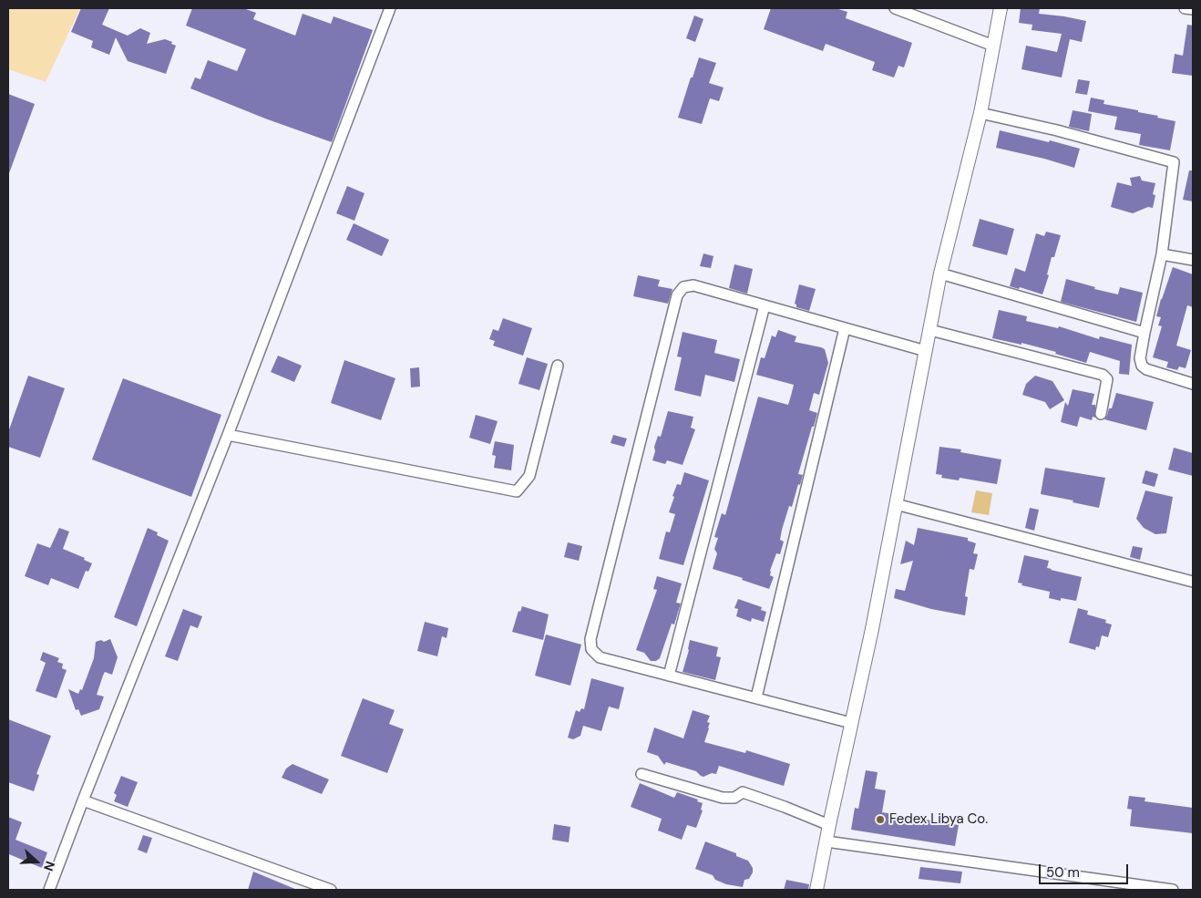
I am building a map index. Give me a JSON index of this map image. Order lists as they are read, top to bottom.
{
  "places": ["Fedex Libya Co."],
  "scale_bar": "50 m",
  "north": "right"
}
